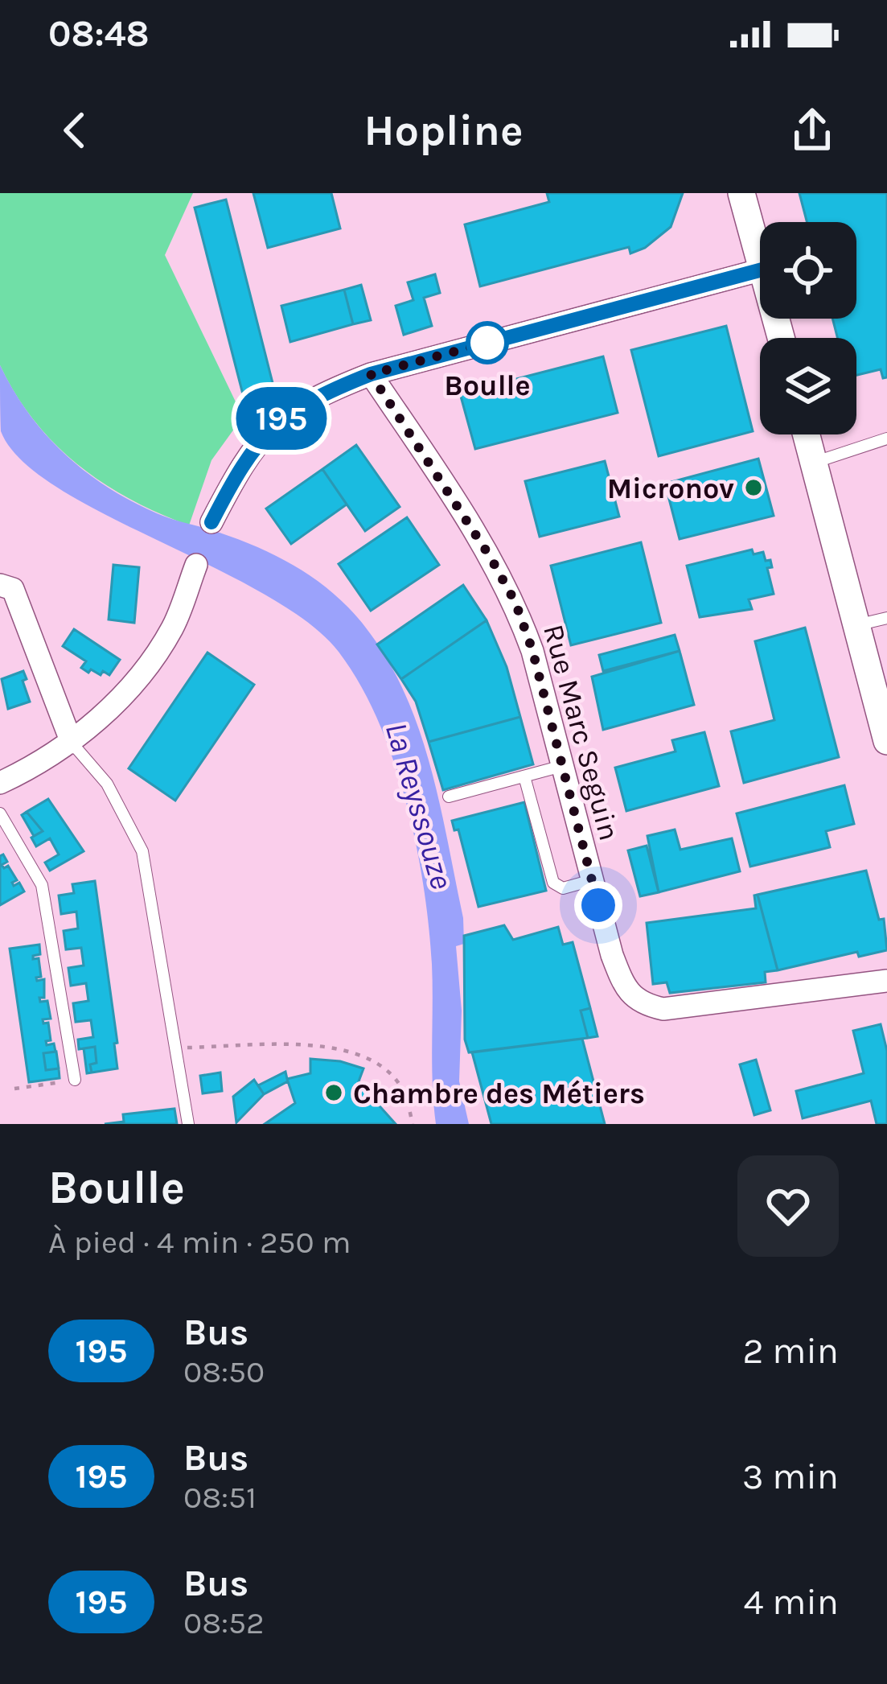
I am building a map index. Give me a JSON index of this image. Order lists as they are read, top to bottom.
{
  "streets": {
    "street": ["Rue Marc Seguin"]
  },
  "water": ["La Reyssouze"],
  "places": ["Boulle", "Micronov", "Chambre des Métiers"],
  "lines": ["bus line 195"],
  "page": {
    "status": "08:48",
    "header": "Hopline",
    "on_map": "195",
    "heading": ["Boulle", "À pied · 4 min · 250 m"],
    "list": [
      {
        "mark": "195",
        "name": "Bus",
        "note": "08:50",
        "value": "2 min"
      },
      {
        "mark": "195",
        "name": "Bus",
        "note": "08:51",
        "value": "3 min"
      },
      {
        "mark": "195",
        "name": "Bus",
        "note": "08:52",
        "value": "4 min"
      }
    ]
  }
}
